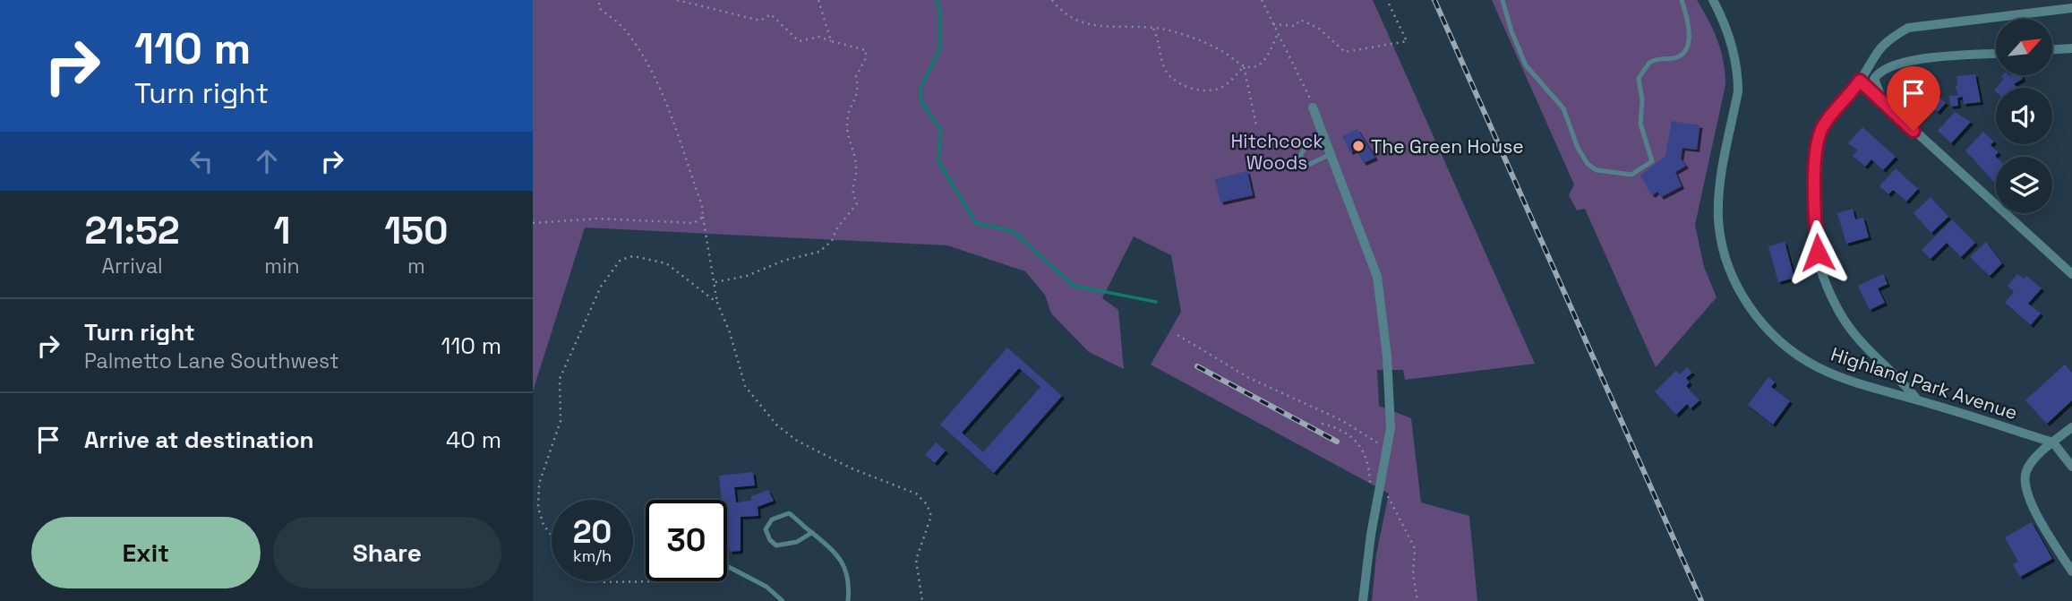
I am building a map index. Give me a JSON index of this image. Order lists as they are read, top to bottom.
{
  "streets": {
    "street": ["Highland Park Avenue"]
  },
  "parks": ["Hitchcock Woods"],
  "places": ["The Green House"],
  "north": "top right",
  "page": {
    "turn": ["110 m", "Turn right"],
    "eta": [
      "21:52",
      "Arrival",
      "1",
      "min",
      "150",
      "m"
    ],
    "list": [
      {
        "name": "Turn right",
        "note": "Palmetto Lane Southwest",
        "value": "110 m"
      },
      {
        "name": "Arrive at destination",
        "value": "40 m"
      }
    ],
    "speed": "20 km/h",
    "limit": "30",
    "buttons": ["Exit", "Share"]
  }
}
